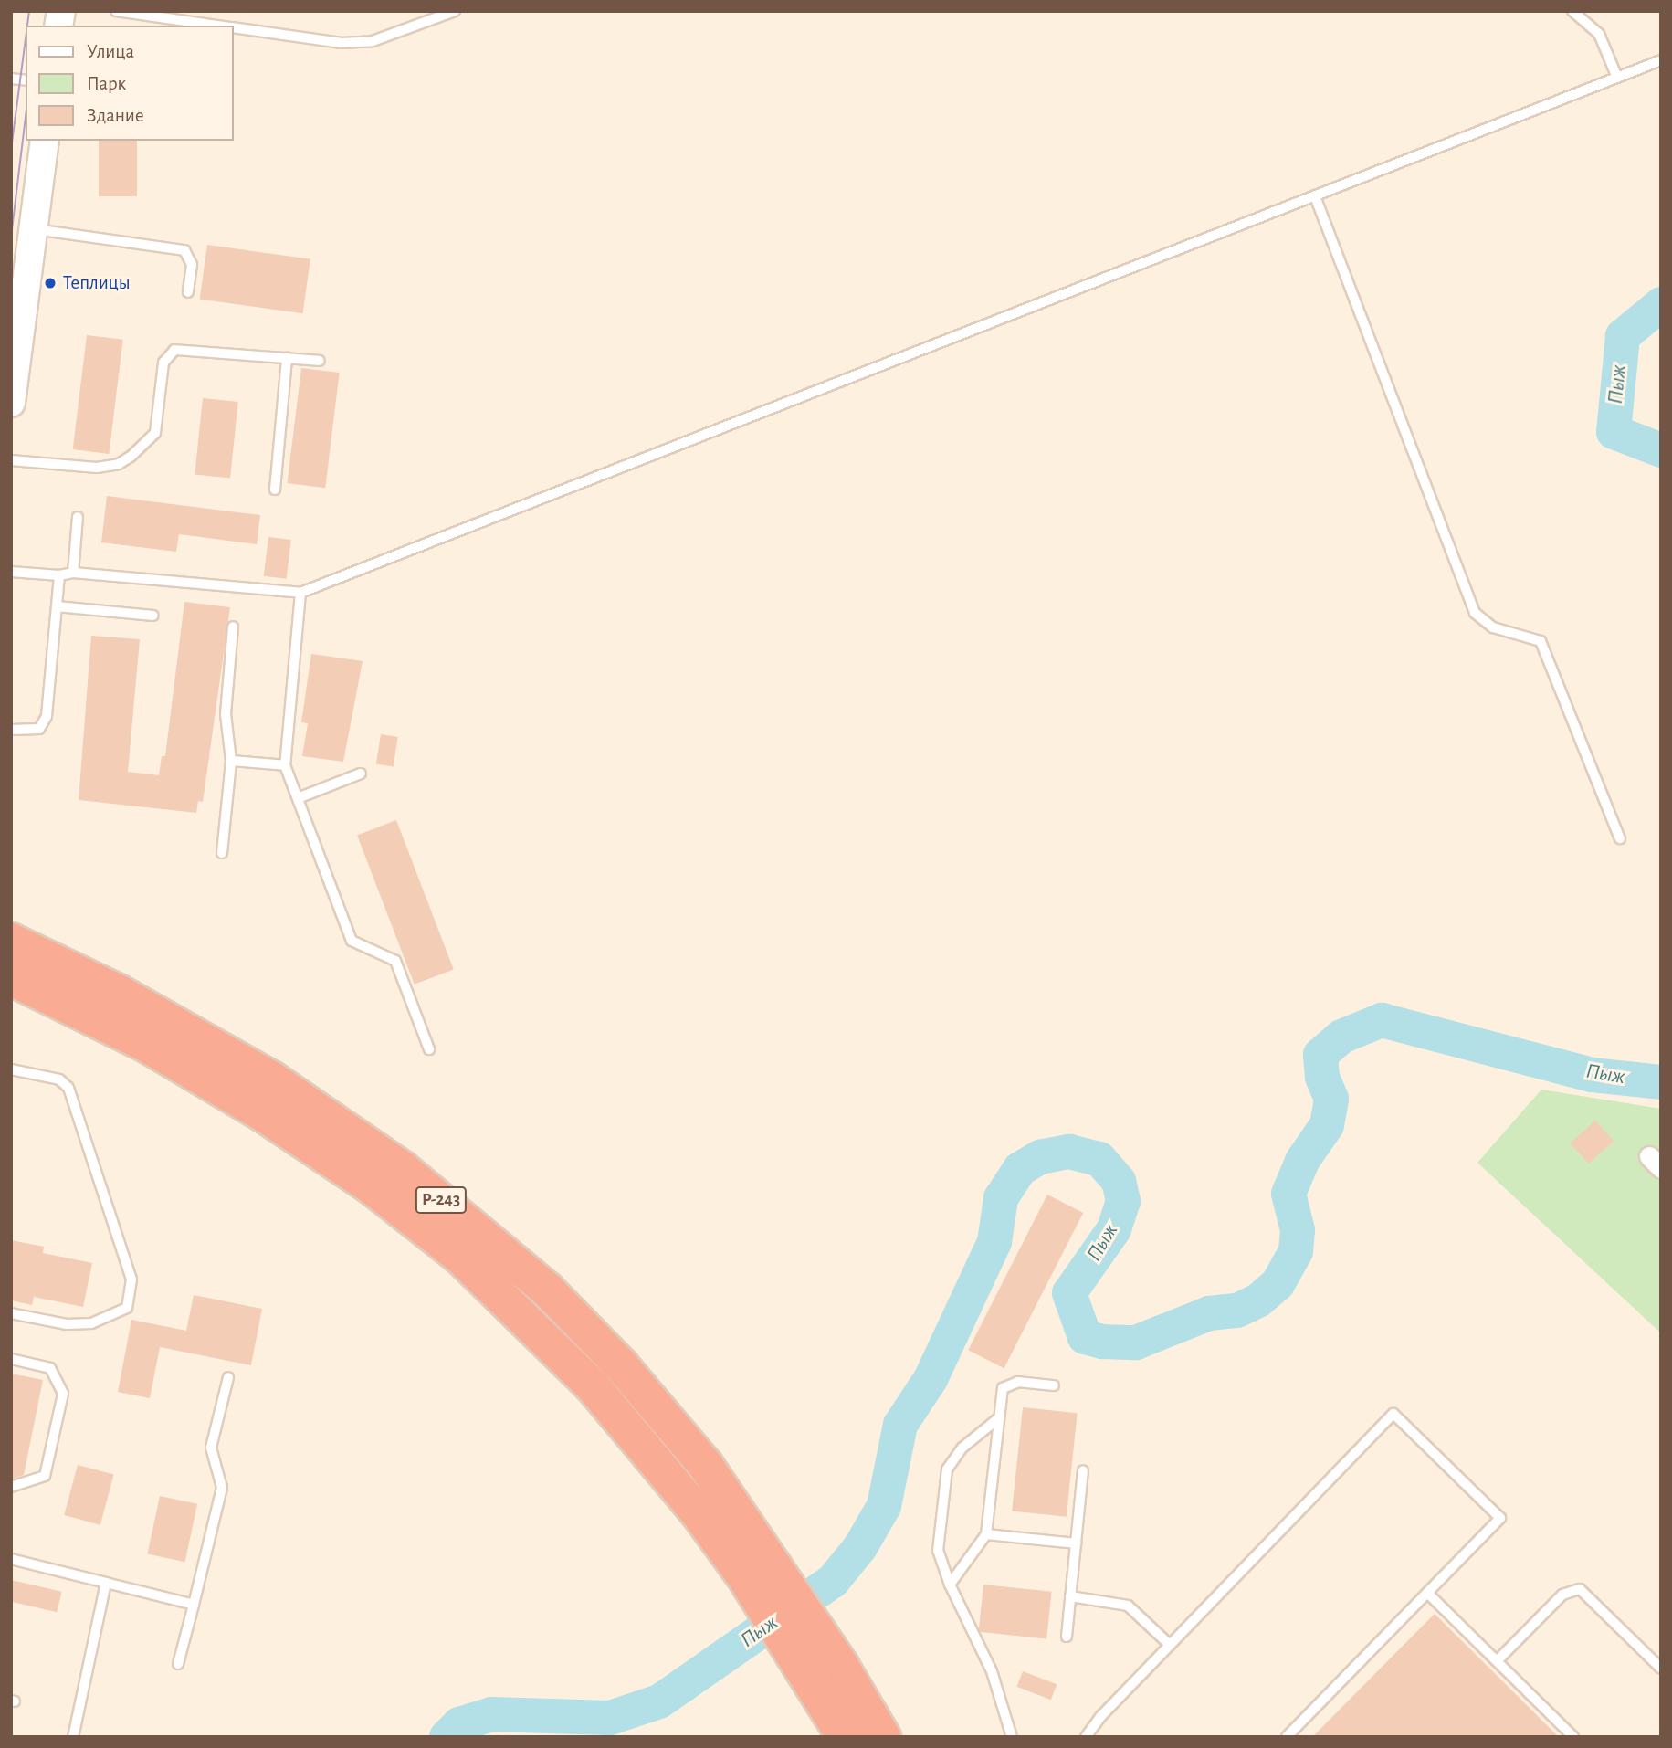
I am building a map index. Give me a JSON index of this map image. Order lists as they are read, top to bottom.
{
  "streets": {
    "highway": ["Р-243"]
  },
  "water": ["Пыж"],
  "places": ["Теплицы"],
  "legend": ["Улица", "Парк", "Здание"]
}
